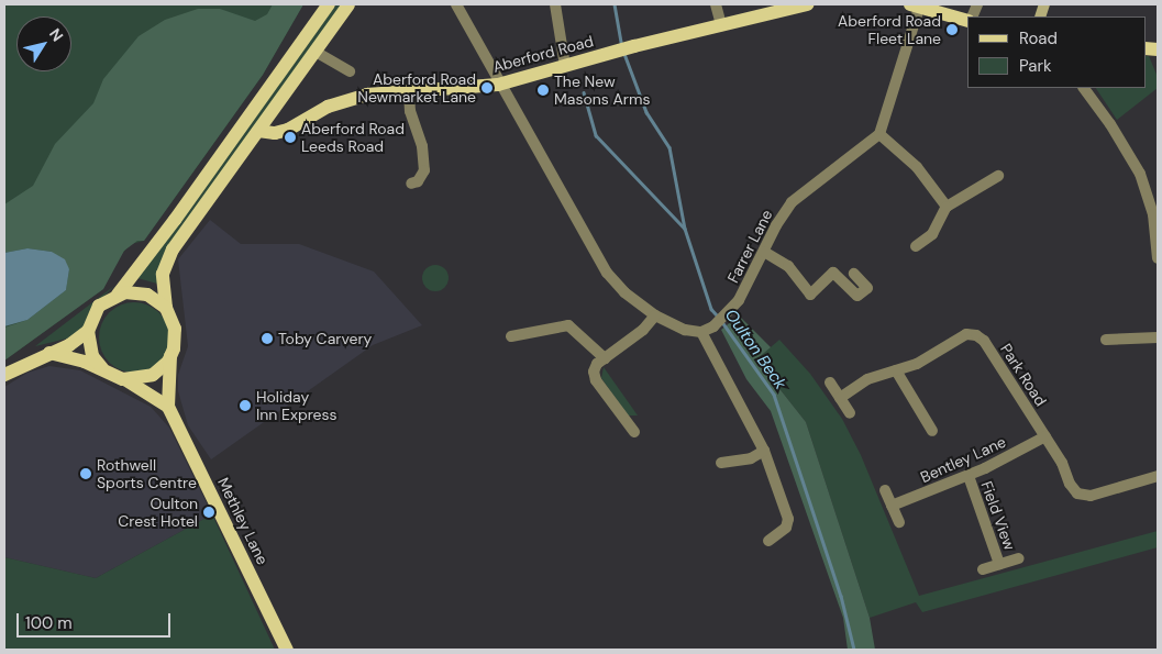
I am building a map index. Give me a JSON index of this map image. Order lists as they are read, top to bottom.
{
  "streets": {
    "main road": ["Aberford Road", "Methley Lane"],
    "street": [
      "Farrer Lane",
      "Park Road",
      "Bentley Lane",
      "Field View"
    ]
  },
  "crossings": [
    ["Park Road", "Bentley Lane"],
    ["Bentley Lane", "Field View"]
  ],
  "water": ["Oulton Beck"],
  "places": [
    "Aberford Road Fleet Lane",
    "Aberford Road Newmarket Lane",
    "The New Masons Arms",
    "Aberford Road Leeds Road",
    "Toby Carvery",
    "Holiday Inn Express",
    "Rothwell Sports Centre",
    "Oulton Crest Hotel"
  ],
  "legend": ["Road", "Park"],
  "scale_bar": "100 m",
  "north": "top right"
}
